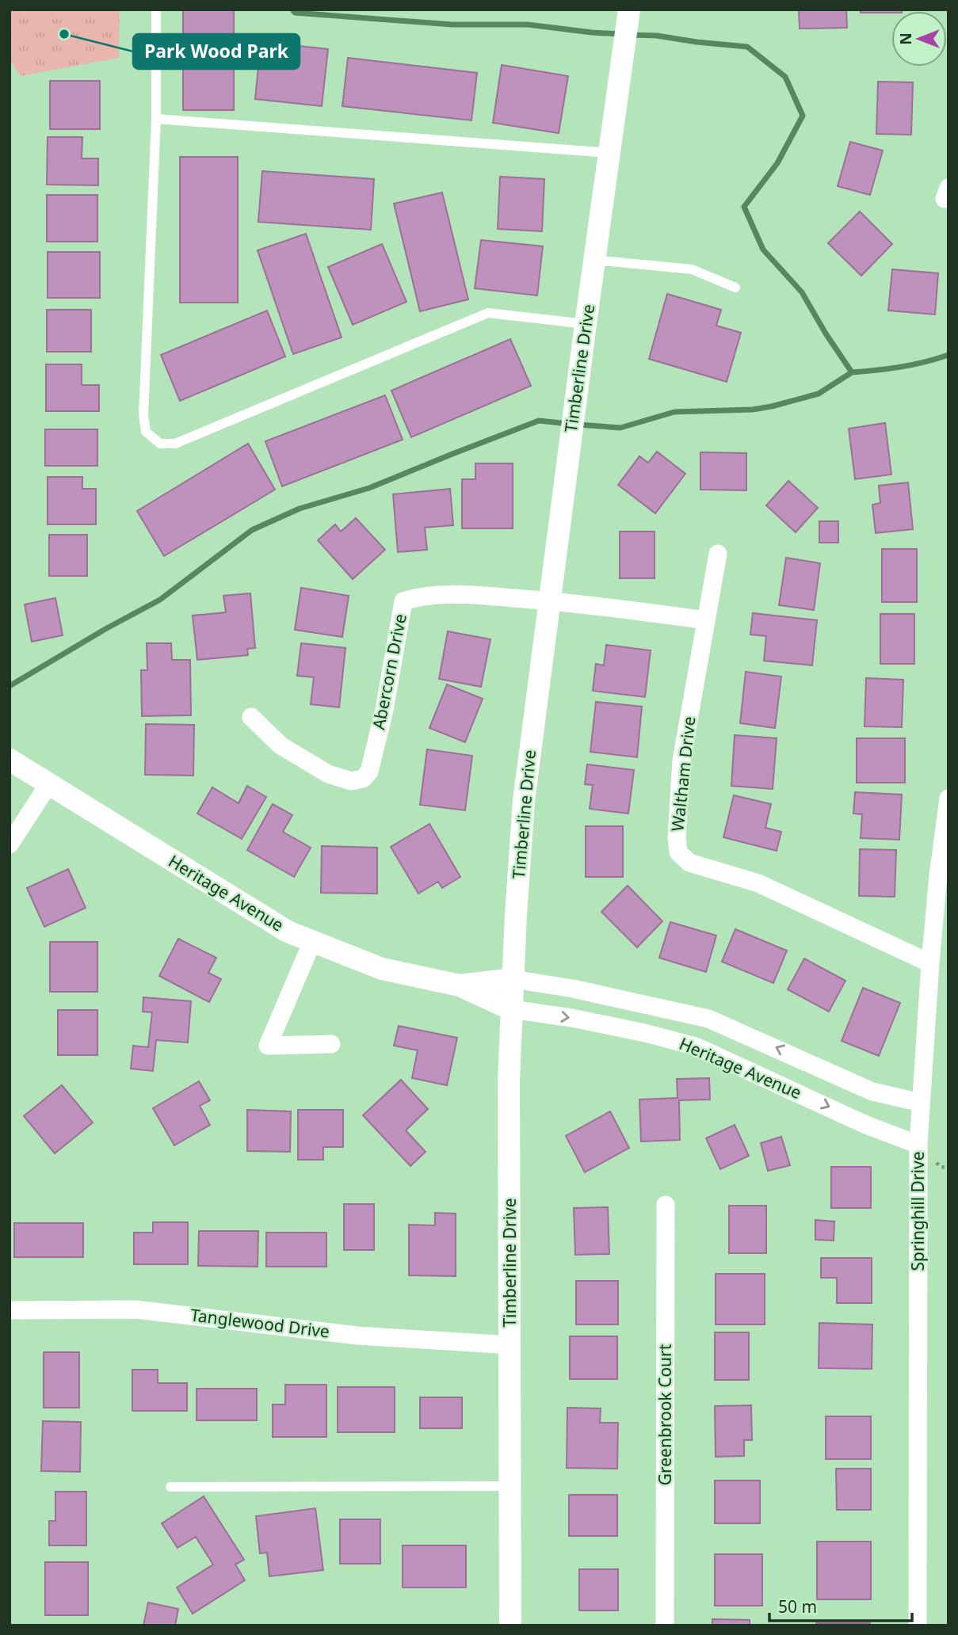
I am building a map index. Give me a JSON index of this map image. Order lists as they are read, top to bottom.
{
  "streets": {
    "street": [
      "Timberline Drive",
      "Abercorn Drive",
      "Waltham Drive",
      "Heritage Avenue",
      "Springhill Drive",
      "Tanglewood Drive",
      "Greenbrook Court"
    ]
  },
  "crossings": [
    ["Timberline Drive", "Abercorn Drive"],
    ["Timberline Drive", "Heritage Avenue"],
    ["Timberline Drive", "Tanglewood Drive"],
    ["Abercorn Drive", "Waltham Drive"],
    ["Waltham Drive", "Springhill Drive"],
    ["Heritage Avenue", "Springhill Drive"]
  ],
  "places": ["Park Wood Park"],
  "scale_bar": "50 m",
  "north": "left"
}
